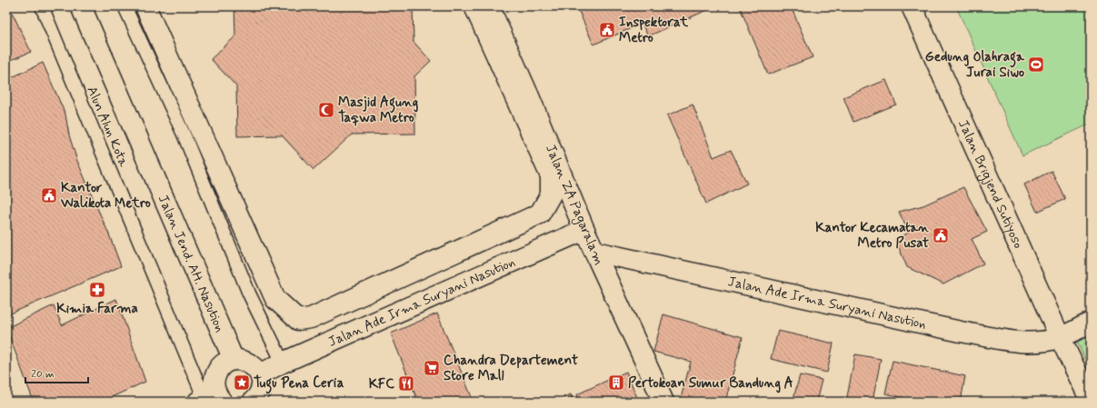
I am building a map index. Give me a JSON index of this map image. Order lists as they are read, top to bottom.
{
  "streets": {
    "main road": [
      "Jalan Brigjend Sutiyoso",
      "Jalan ZA Pagaralam",
      "Jalan Jend. AH. Nasution",
      "Jalan Ade Irma Suryani Nasution"
    ],
    "lane": ["Alun Alun Kota"]
  },
  "crossings": [
    ["Jalan Brigjend Sutiyoso", "Jalan Ade Irma Suryani Nasution"],
    ["Jalan ZA Pagaralam", "Jalan Ade Irma Suryani Nasution"]
  ],
  "places": {
    "public building": ["Inspektorat Metro", "Kantor Walikota Metro", "Kantor Kecamatan Metro Pusat"],
    "sports": ["Gedung Olahraga Jurai Siwo"],
    "mosque": ["Masjid Agung Taqwa Metro"],
    "pharmacy": ["Kimia Farma"],
    "supermarket": ["Chandra Departement Store Mall"],
    "place": ["Tugu Pena Ceria"],
    "building": ["Pertokoan Sumur Bandung A"],
    "restaurant": ["KFC"]
  },
  "scale_bar": "20 m"
}
